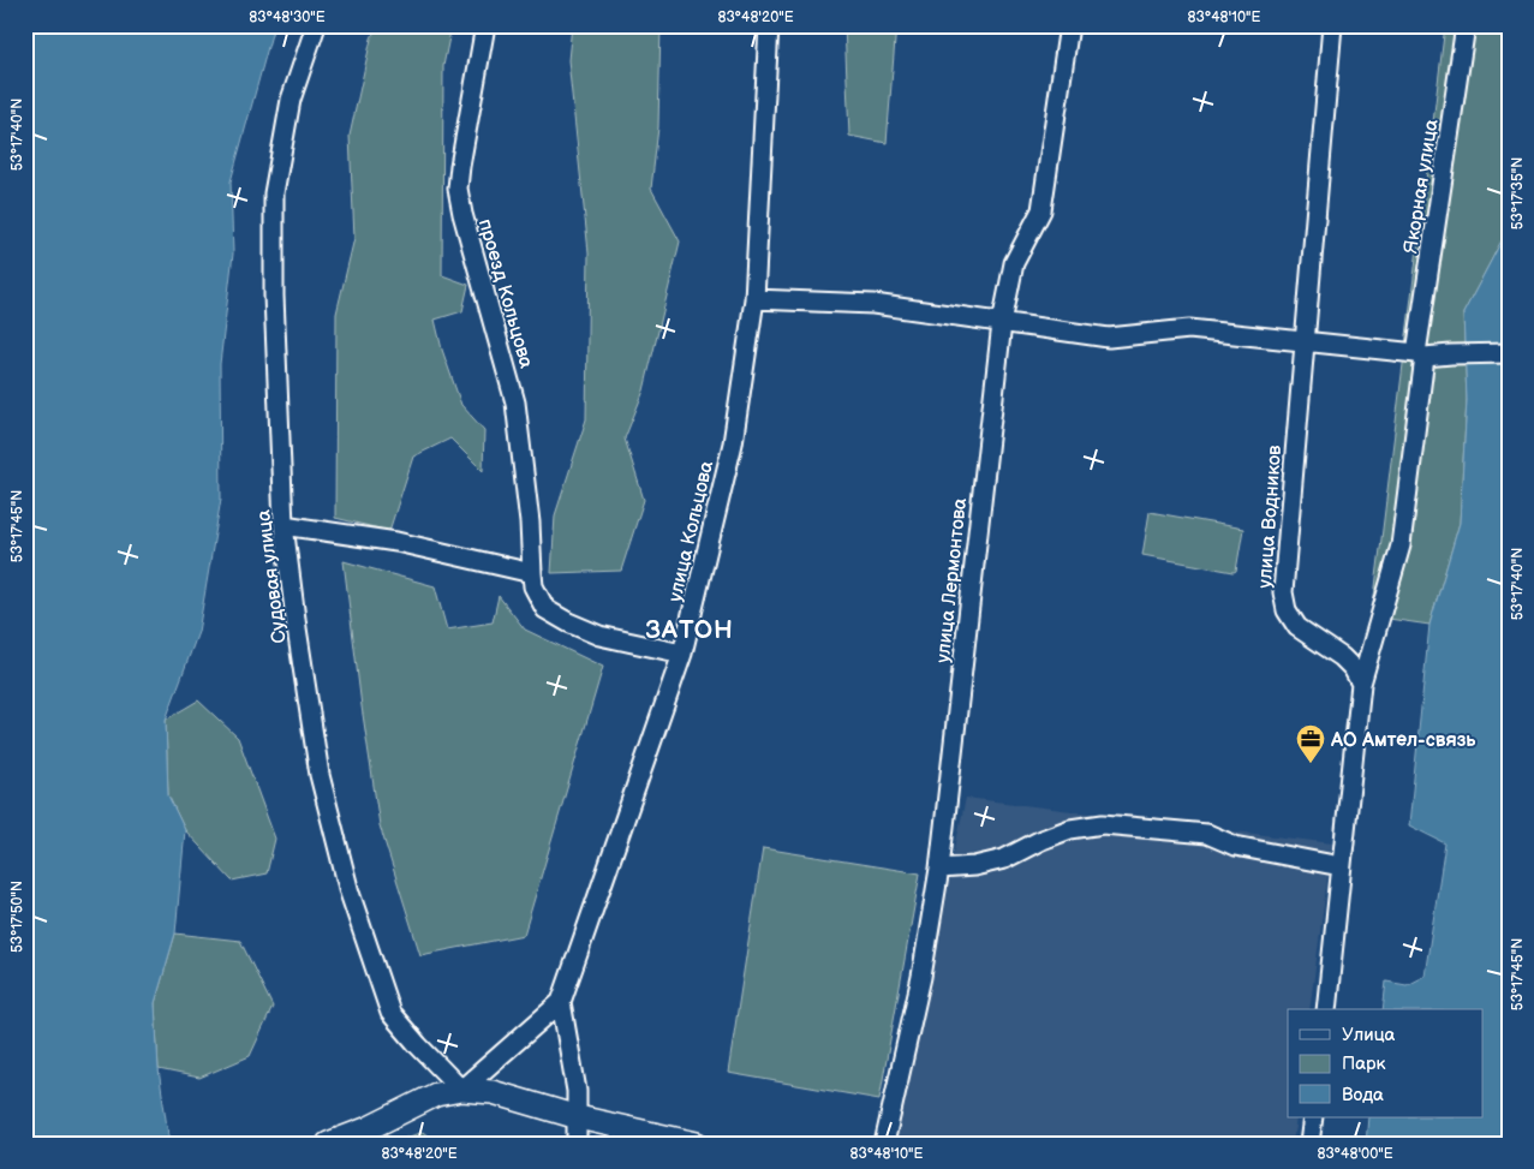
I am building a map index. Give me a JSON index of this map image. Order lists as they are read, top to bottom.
{
  "streets": {
    "street": [
      "Якорная улица",
      "проезд Кольцова",
      "улица Водников",
      "улица Кольцова",
      "Судовая улица",
      "улица Лермонтова"
    ]
  },
  "crossings": [
    ["Якорная улица", "улица Водников"],
    ["проезд Кольцова", "улица Кольцова"],
    ["улица Кольцова", "Судовая улица"]
  ],
  "districts": ["ЗАТОН"],
  "places": {
    "office": ["АО Амтел-связь"]
  },
  "legend": ["Улица", "Парк", "Вода"],
  "coordinates": [
    "83°48'30\"E",
    "83°48'20\"E",
    "83°48'10\"E",
    "53°17'40\"N",
    "53°17'35\"N",
    "53°17'45\"N",
    "53°17'50\"N",
    "83°48'00\"E"
  ]
}
